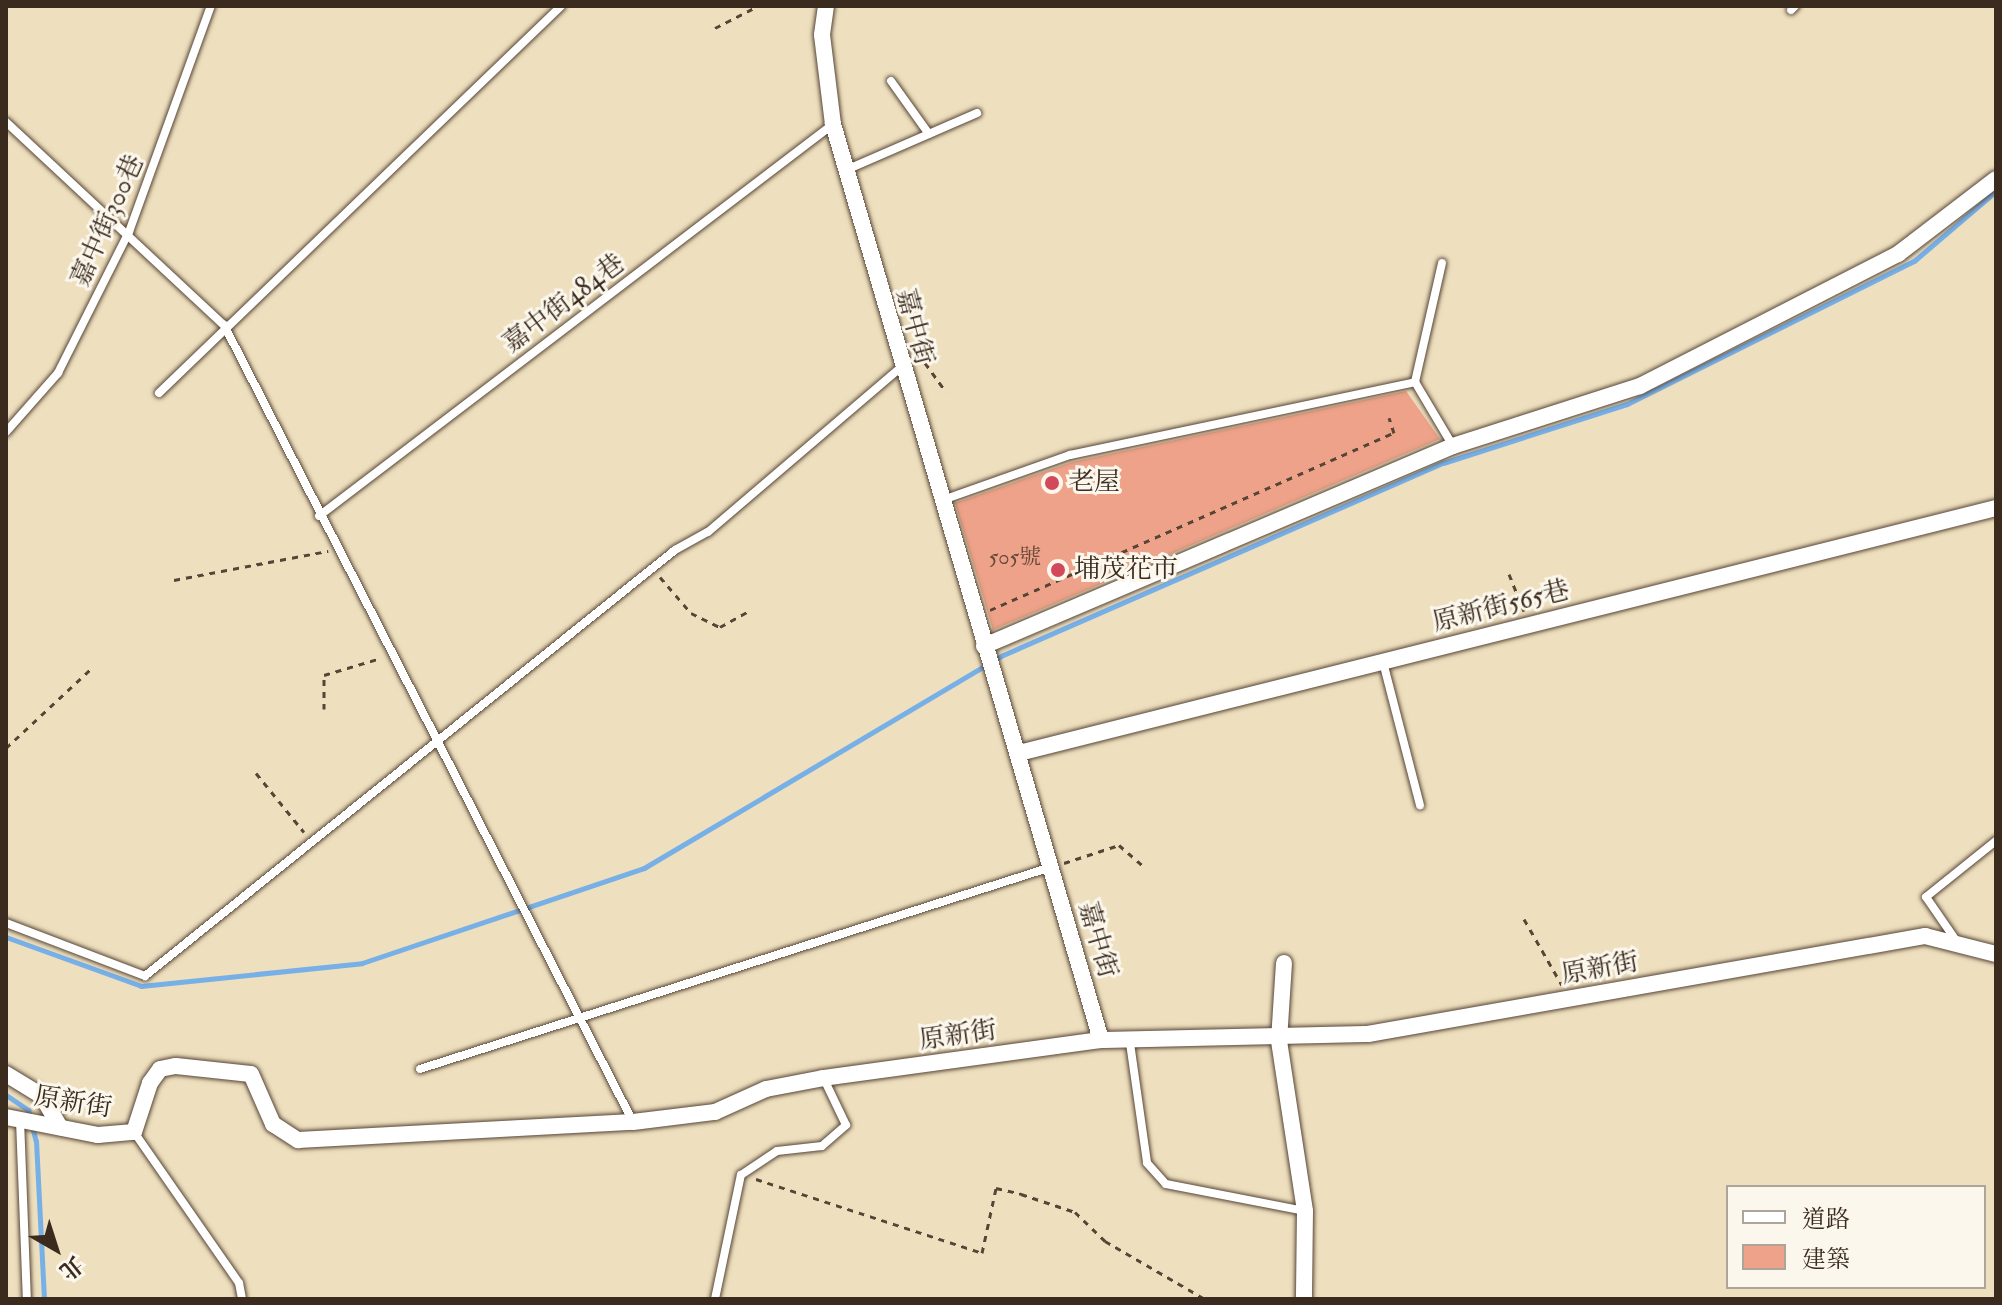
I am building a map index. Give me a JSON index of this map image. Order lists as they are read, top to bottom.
{
  "streets": {
    "street": ["嘉中街", "原新街565巷", "原新街"],
    "lane": ["嘉中街300巷", "嘉中街484巷"]
  },
  "crossings": [
    ["嘉中街484巷", "嘉中街"],
    ["嘉中街", "原新街565巷"],
    ["嘉中街", "原新街"]
  ],
  "places": ["老屋", "埔茂花市"],
  "house_numbers": ["505號"],
  "legend": ["道路", "建築"],
  "north": "bottom right"
}
